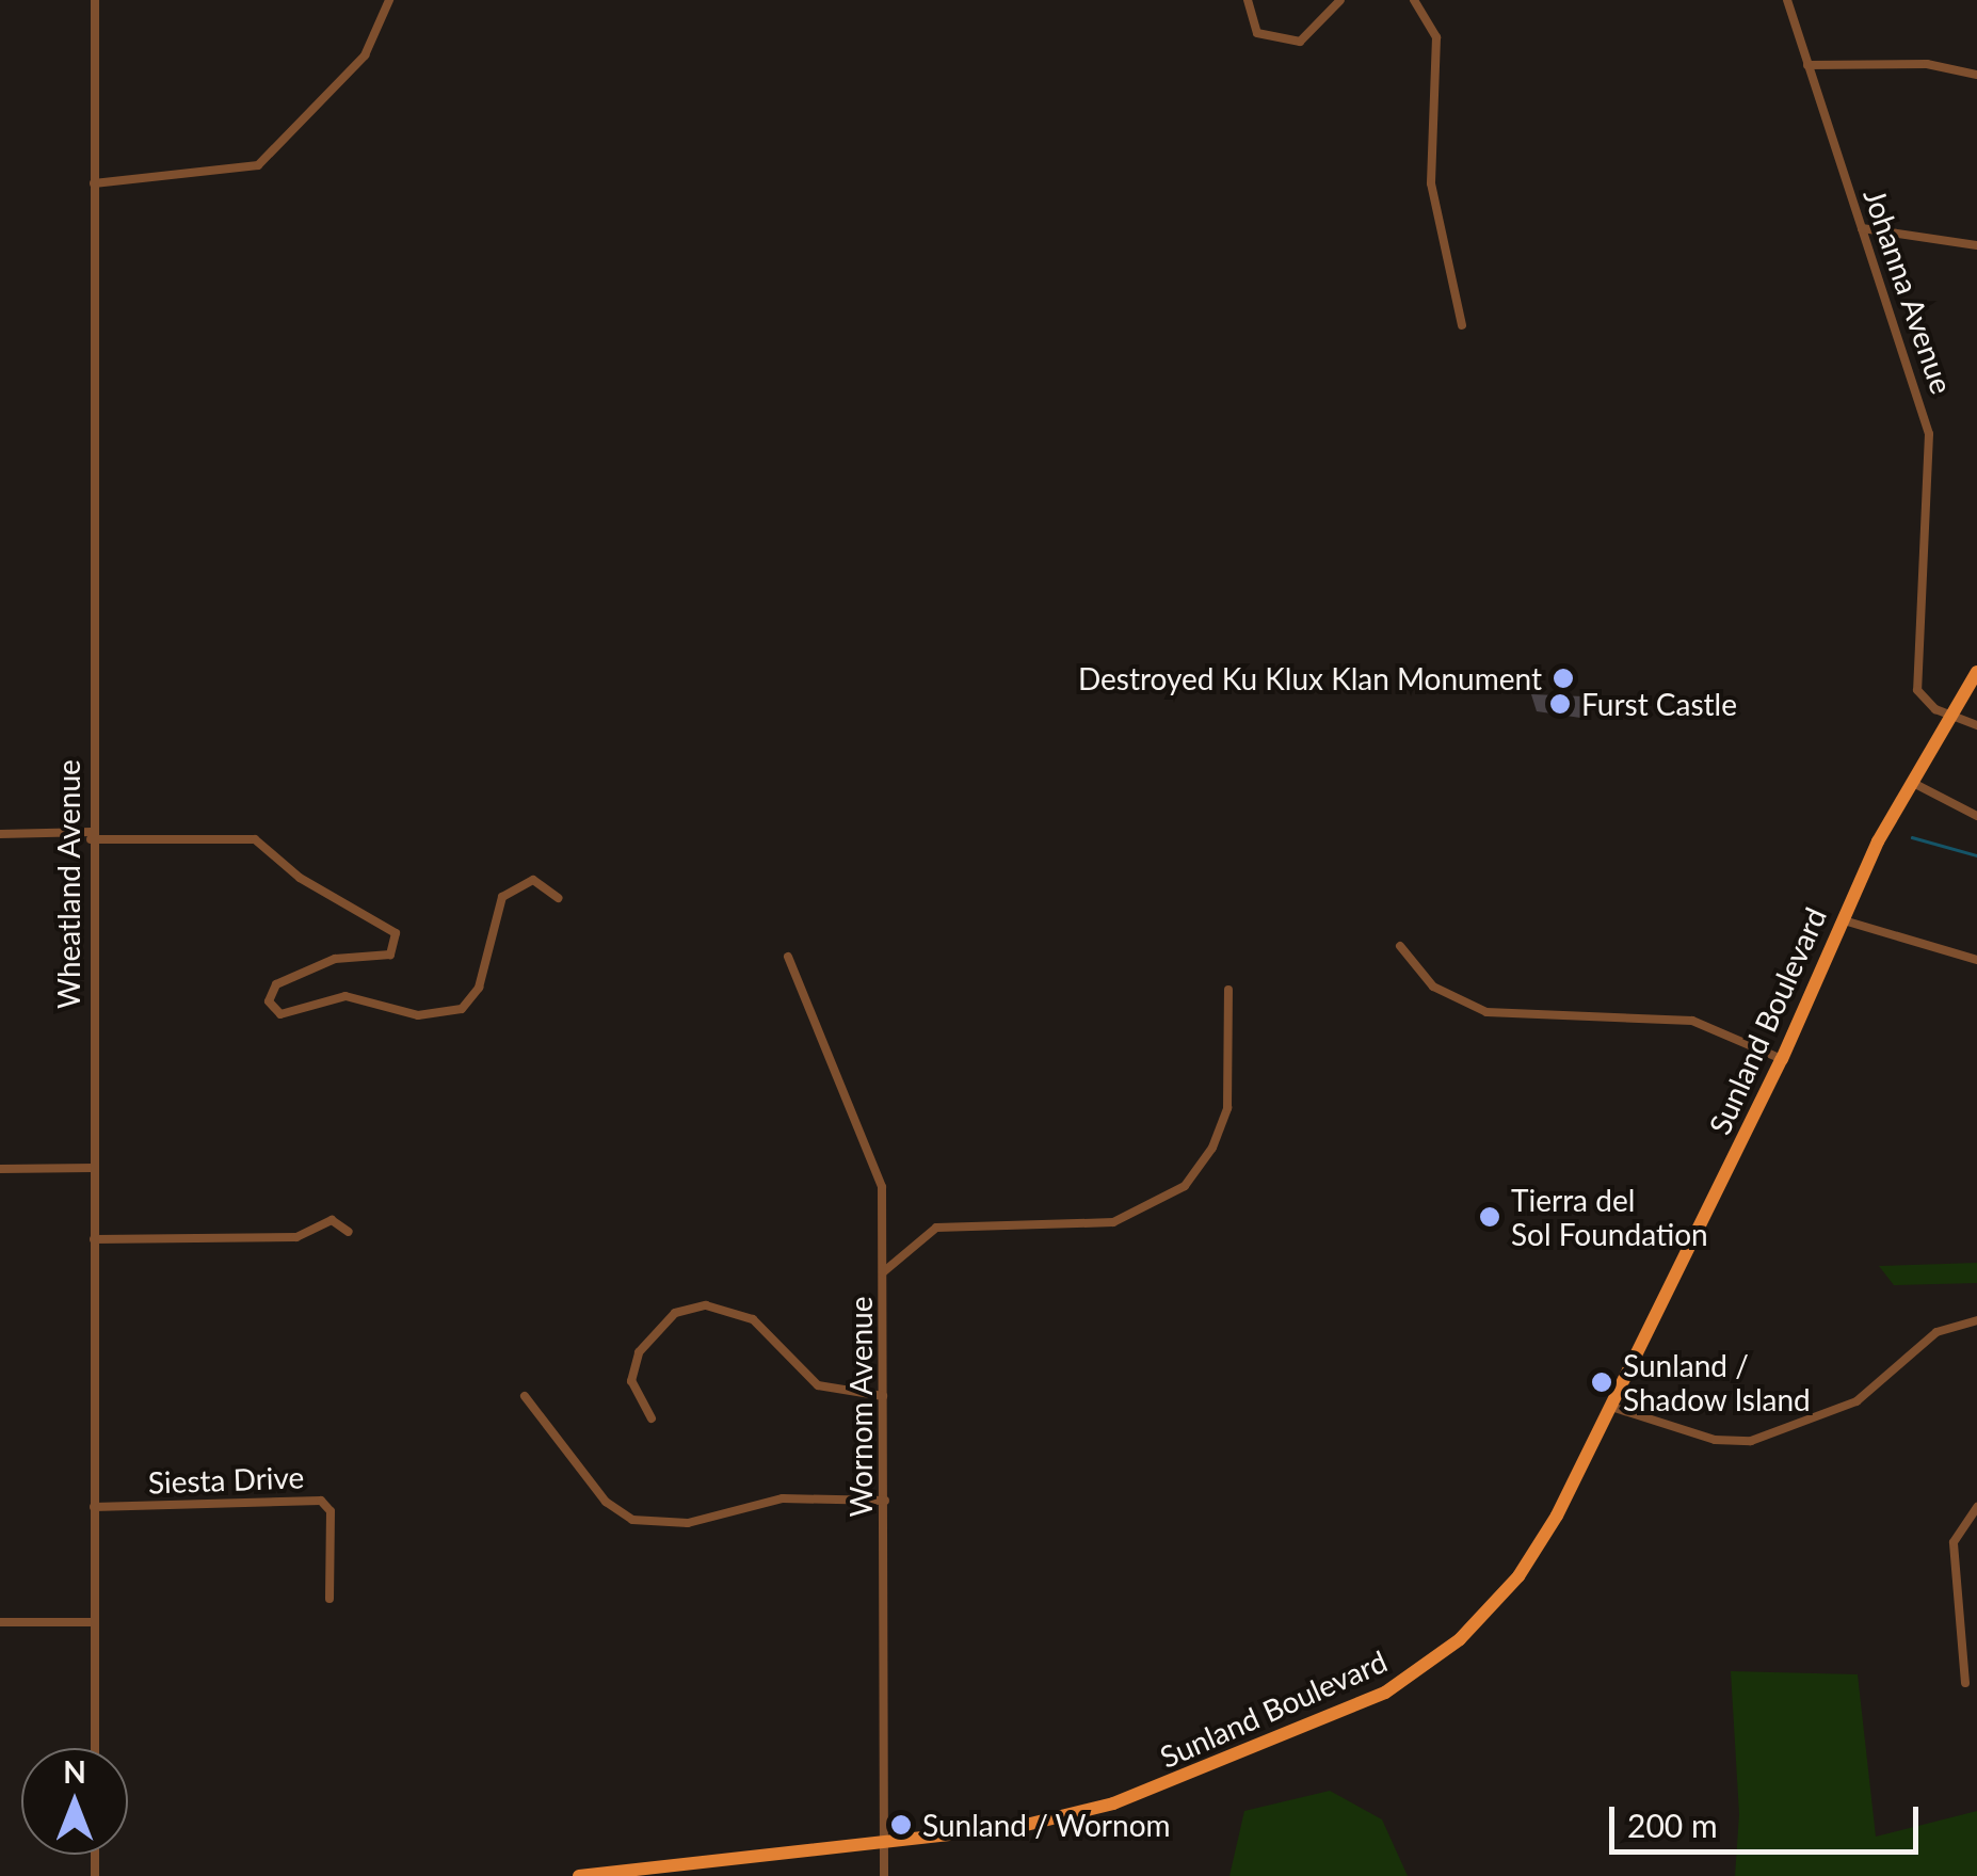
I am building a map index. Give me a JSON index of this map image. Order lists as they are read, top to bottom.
{
  "streets": {
    "main road": ["Sunland Boulevard"],
    "street": [
      "Johanna Avenue",
      "Wheatland Avenue",
      "Wornom Avenue",
      "Siesta Drive"
    ]
  },
  "crossings": [
    ["Johanna Avenue", "Sunland Boulevard"],
    ["Wheatland Avenue", "Siesta Drive"],
    ["Sunland Boulevard", "Wornom Avenue"]
  ],
  "places": [
    "Destroyed Ku Klux Klan Monument",
    "Furst Castle",
    "Tierra del Sol Foundation",
    "Sunland / Shadow Island",
    "Sunland / Wornom"
  ],
  "scale_bar": "200 m",
  "north": "top"
}
